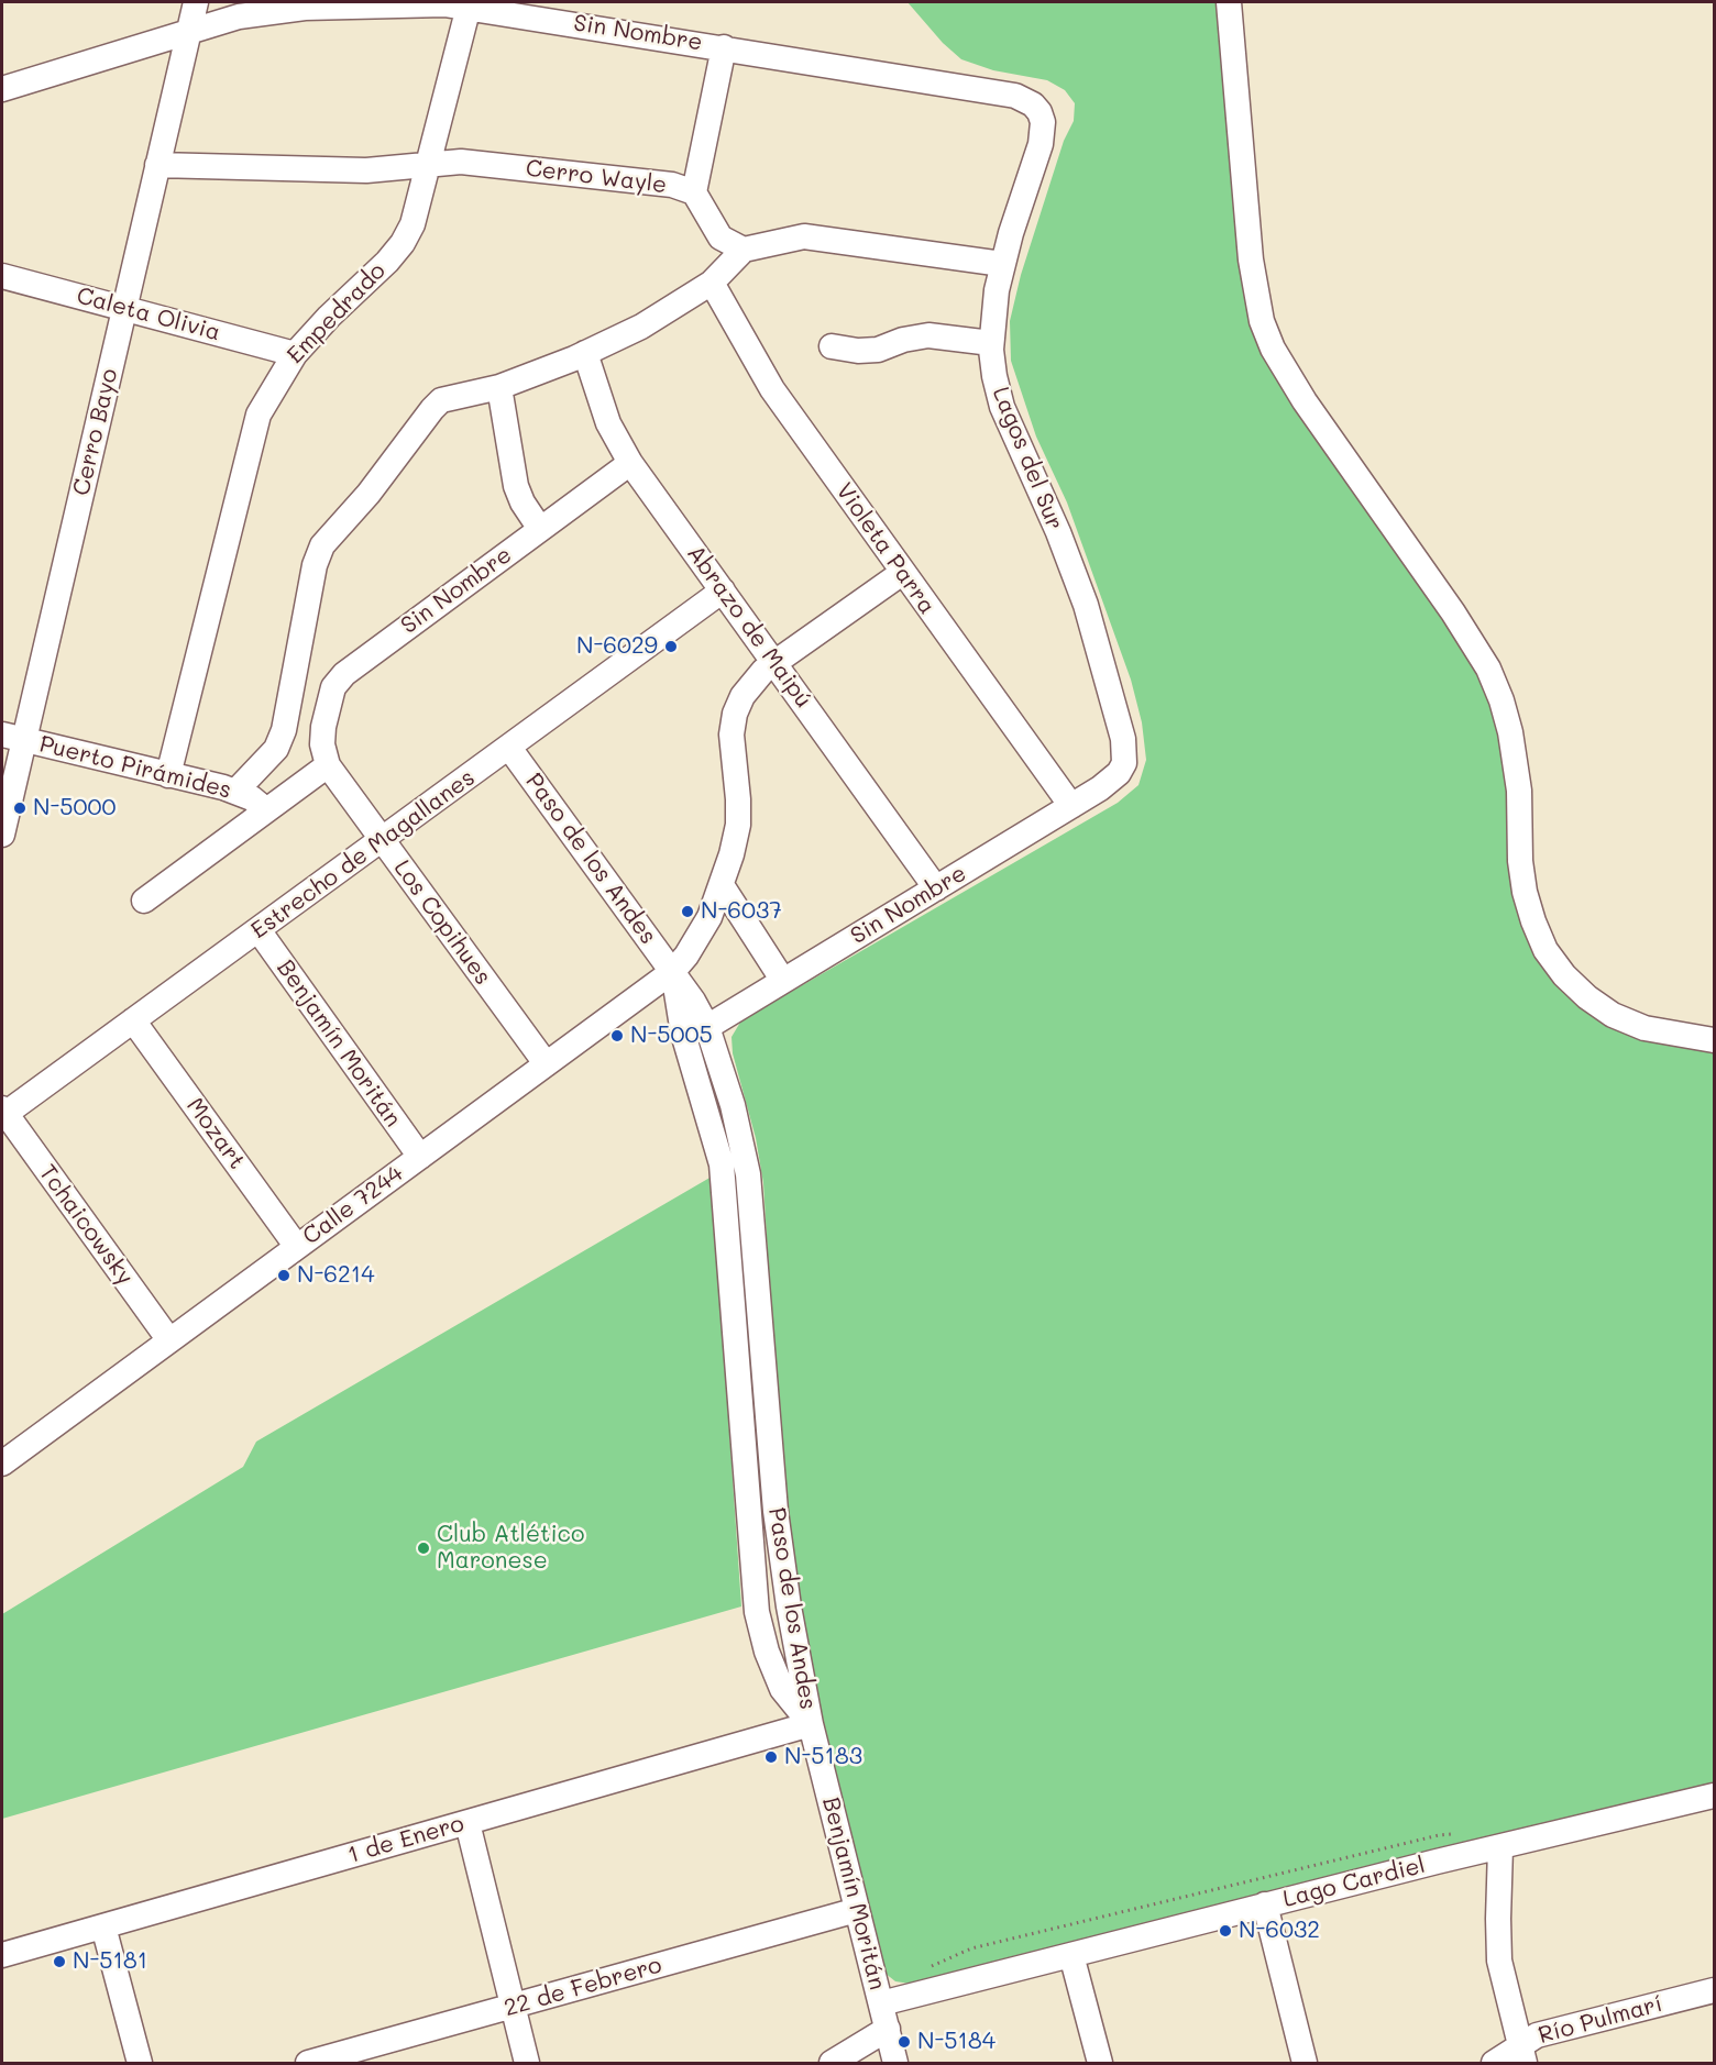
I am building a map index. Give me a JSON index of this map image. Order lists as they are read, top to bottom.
{
  "streets": {
    "street": [
      "Sin Nombre",
      "Cerro Wayle",
      "Empedrado",
      "Caleta Olivia",
      "Cerro Bayo",
      "Lagos del Sur",
      "Violeta Parra",
      "Abrazo de Maipú",
      "Puerto Pirámides",
      "Estrecho de Magallanes",
      "Paso de los Andes",
      "Los Copihues",
      "Benjamín Moritán",
      "Mozart",
      "Calle 7244",
      "Tchaicowsky",
      "1 de Enero",
      "Lago Cardiel",
      "22 de Febrero",
      "Río Pulmarí"
    ]
  },
  "crossings": [
    ["Sin Nombre", "Empedrado"],
    ["Sin Nombre", "Cerro Bayo"],
    ["Sin Nombre", "Lagos del Sur"],
    ["Sin Nombre", "Violeta Parra"],
    ["Sin Nombre", "Abrazo de Maipú"],
    ["Sin Nombre", "Paso de los Andes"],
    ["Sin Nombre", "Los Copihues"],
    ["Cerro Wayle", "Empedrado"],
    ["Cerro Wayle", "Cerro Bayo"],
    ["Empedrado", "Caleta Olivia"],
    ["Empedrado", "Puerto Pirámides"],
    ["Caleta Olivia", "Cerro Bayo"],
    ["Cerro Bayo", "Puerto Pirámides"],
    ["Abrazo de Maipú", "Estrecho de Magallanes"],
    ["Estrecho de Magallanes", "Paso de los Andes"],
    ["Estrecho de Magallanes", "Los Copihues"],
    ["Estrecho de Magallanes", "Benjamín Moritán"],
    ["Estrecho de Magallanes", "Mozart"],
    ["Estrecho de Magallanes", "Tchaicowsky"],
    ["Paso de los Andes", "Benjamín Moritán"],
    ["Paso de los Andes", "Calle 7244"],
    ["Paso de los Andes", "1 de Enero"],
    ["Los Copihues", "Calle 7244"],
    ["Benjamín Moritán", "Calle 7244"],
    ["Benjamín Moritán", "1 de Enero"],
    ["Benjamín Moritán", "Lago Cardiel"],
    ["Benjamín Moritán", "22 de Febrero"],
    ["Mozart", "Calle 7244"],
    ["Calle 7244", "Tchaicowsky"]
  ],
  "places": [
    "N-6029",
    "N-5000",
    "N-6037",
    "N-5005",
    "N-6214",
    "Club Atlético Maronese",
    "N-5183",
    "N-6032",
    "N-5181",
    "N-5184"
  ]
}
